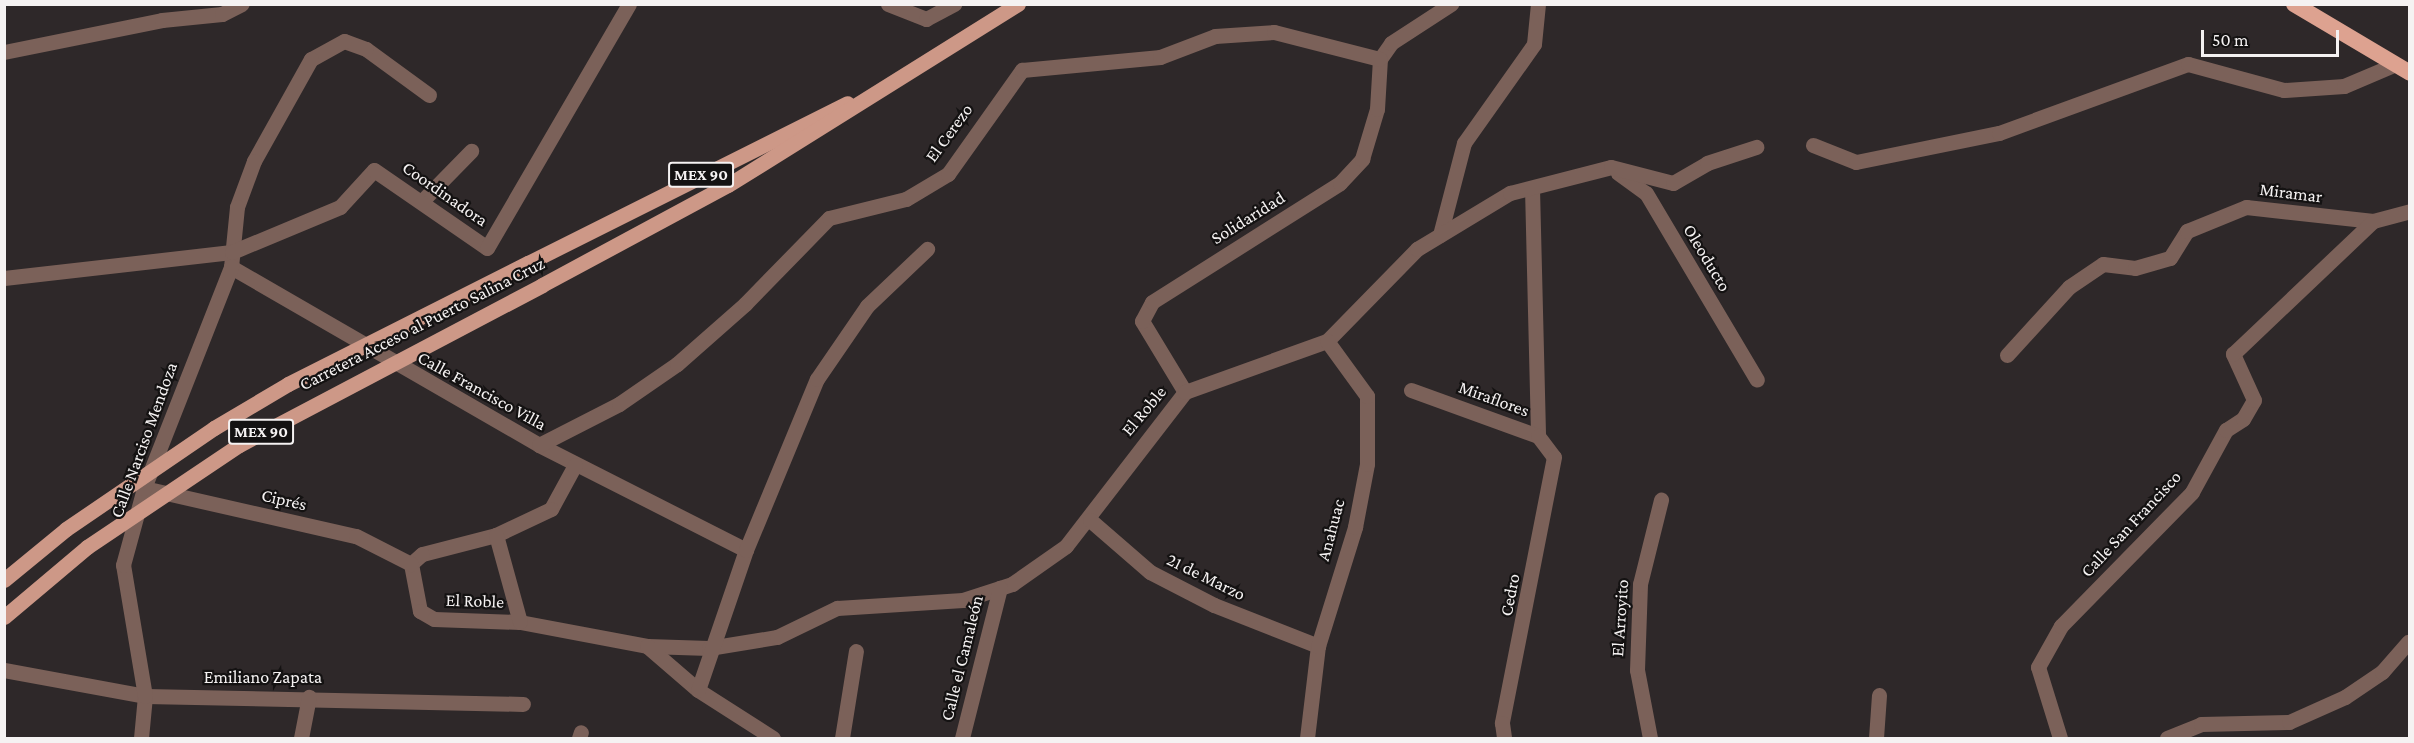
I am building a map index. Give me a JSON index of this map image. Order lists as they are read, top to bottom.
{
  "streets": {
    "main road": ["MEX 90", "Carretera Acceso al Puerto Salina Cruz"],
    "street": [
      "El Cerezo",
      "Miramar",
      "Coordinadora",
      "Solidaridad",
      "Oleoducto",
      "Calle Francisco Villa",
      "Miraflores",
      "El Roble",
      "Calle Narciso Mendoza",
      "Ciprés",
      "Calle San Francisco",
      "Anahuac",
      "21 de Marzo",
      "Cedro",
      "El Arroyito",
      "Calle el Camaleón",
      "Emiliano Zapata"
    ]
  },
  "crossings": [
    ["El Cerezo", "Solidaridad"],
    ["El Cerezo", "Calle Francisco Villa"],
    ["Miramar", "Calle San Francisco"],
    ["Solidaridad", "El Roble"],
    ["Oleoducto", "El Roble"],
    ["Calle Francisco Villa", "Calle Narciso Mendoza"],
    ["Miraflores", "Cedro"],
    ["El Roble", "Ciprés"],
    ["El Roble", "Anahuac"],
    ["El Roble", "21 de Marzo"],
    ["El Roble", "Calle el Camaleón"],
    ["Calle Narciso Mendoza", "Ciprés"],
    ["Calle Narciso Mendoza", "Emiliano Zapata"],
    ["Anahuac", "21 de Marzo"]
  ],
  "scale_bar": "50 m"
}
